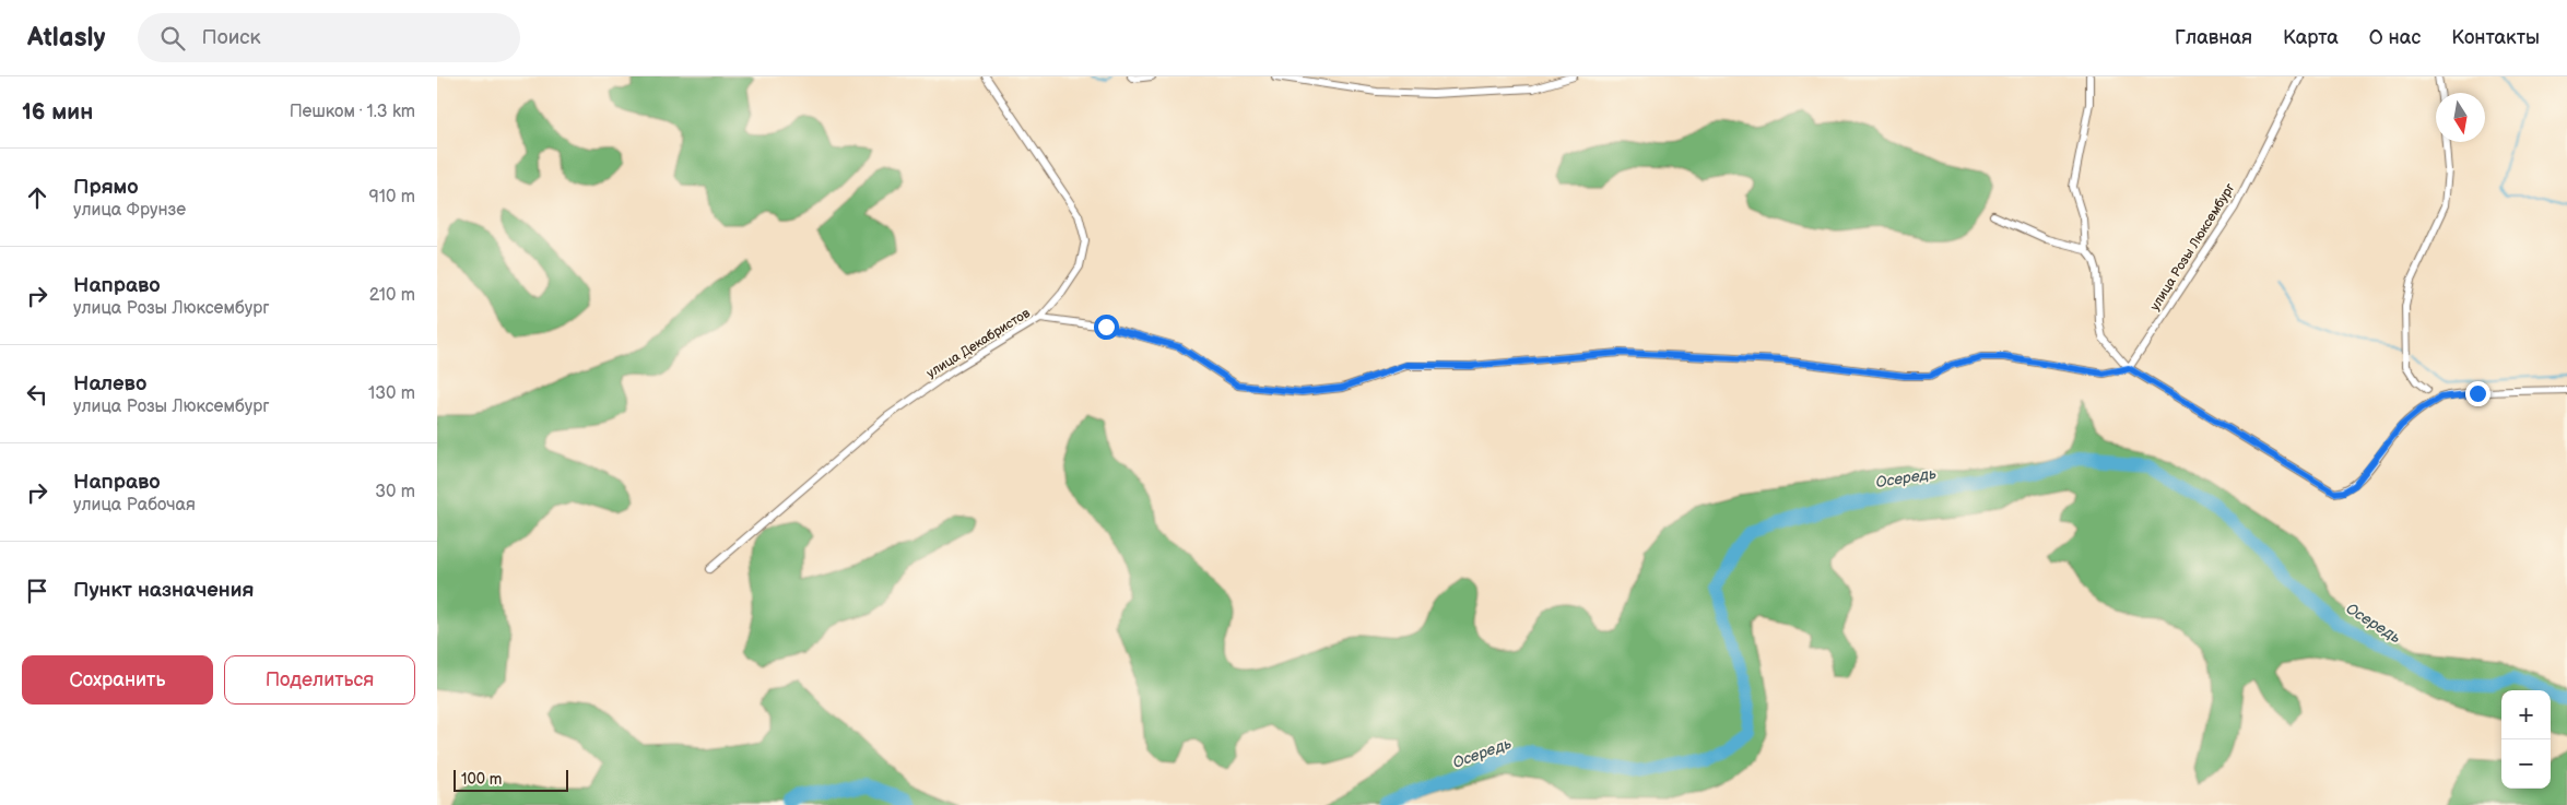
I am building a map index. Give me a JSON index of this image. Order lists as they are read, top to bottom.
{
  "streets": {
    "street": ["улица Розы Люксембург", "улица Декабристов"]
  },
  "water": ["Осередь"],
  "scale_bar": "100 m",
  "north": "bottom",
  "page": {
    "header": "Atlasly",
    "search": "Поиск",
    "nav": [
      "Главная",
      "Карта",
      "О нас",
      "Контакты"
    ],
    "heading": ["16 мин", "Пешком · 1.3 km"],
    "list": [
      ["Прямо", "улица Фрунзе", "910 m"],
      ["Направо", "улица Розы Люксембург", "210 m"],
      ["Налево", "улица Розы Люксембург", "130 m"],
      ["Направо", "улица Рабочая", "30 m"],
      "Пункт назначения"
    ],
    "buttons": ["Сохранить", "Поделиться"],
    "map_buttons": ["+", "−"],
    "scale": "100 m"
  }
}
